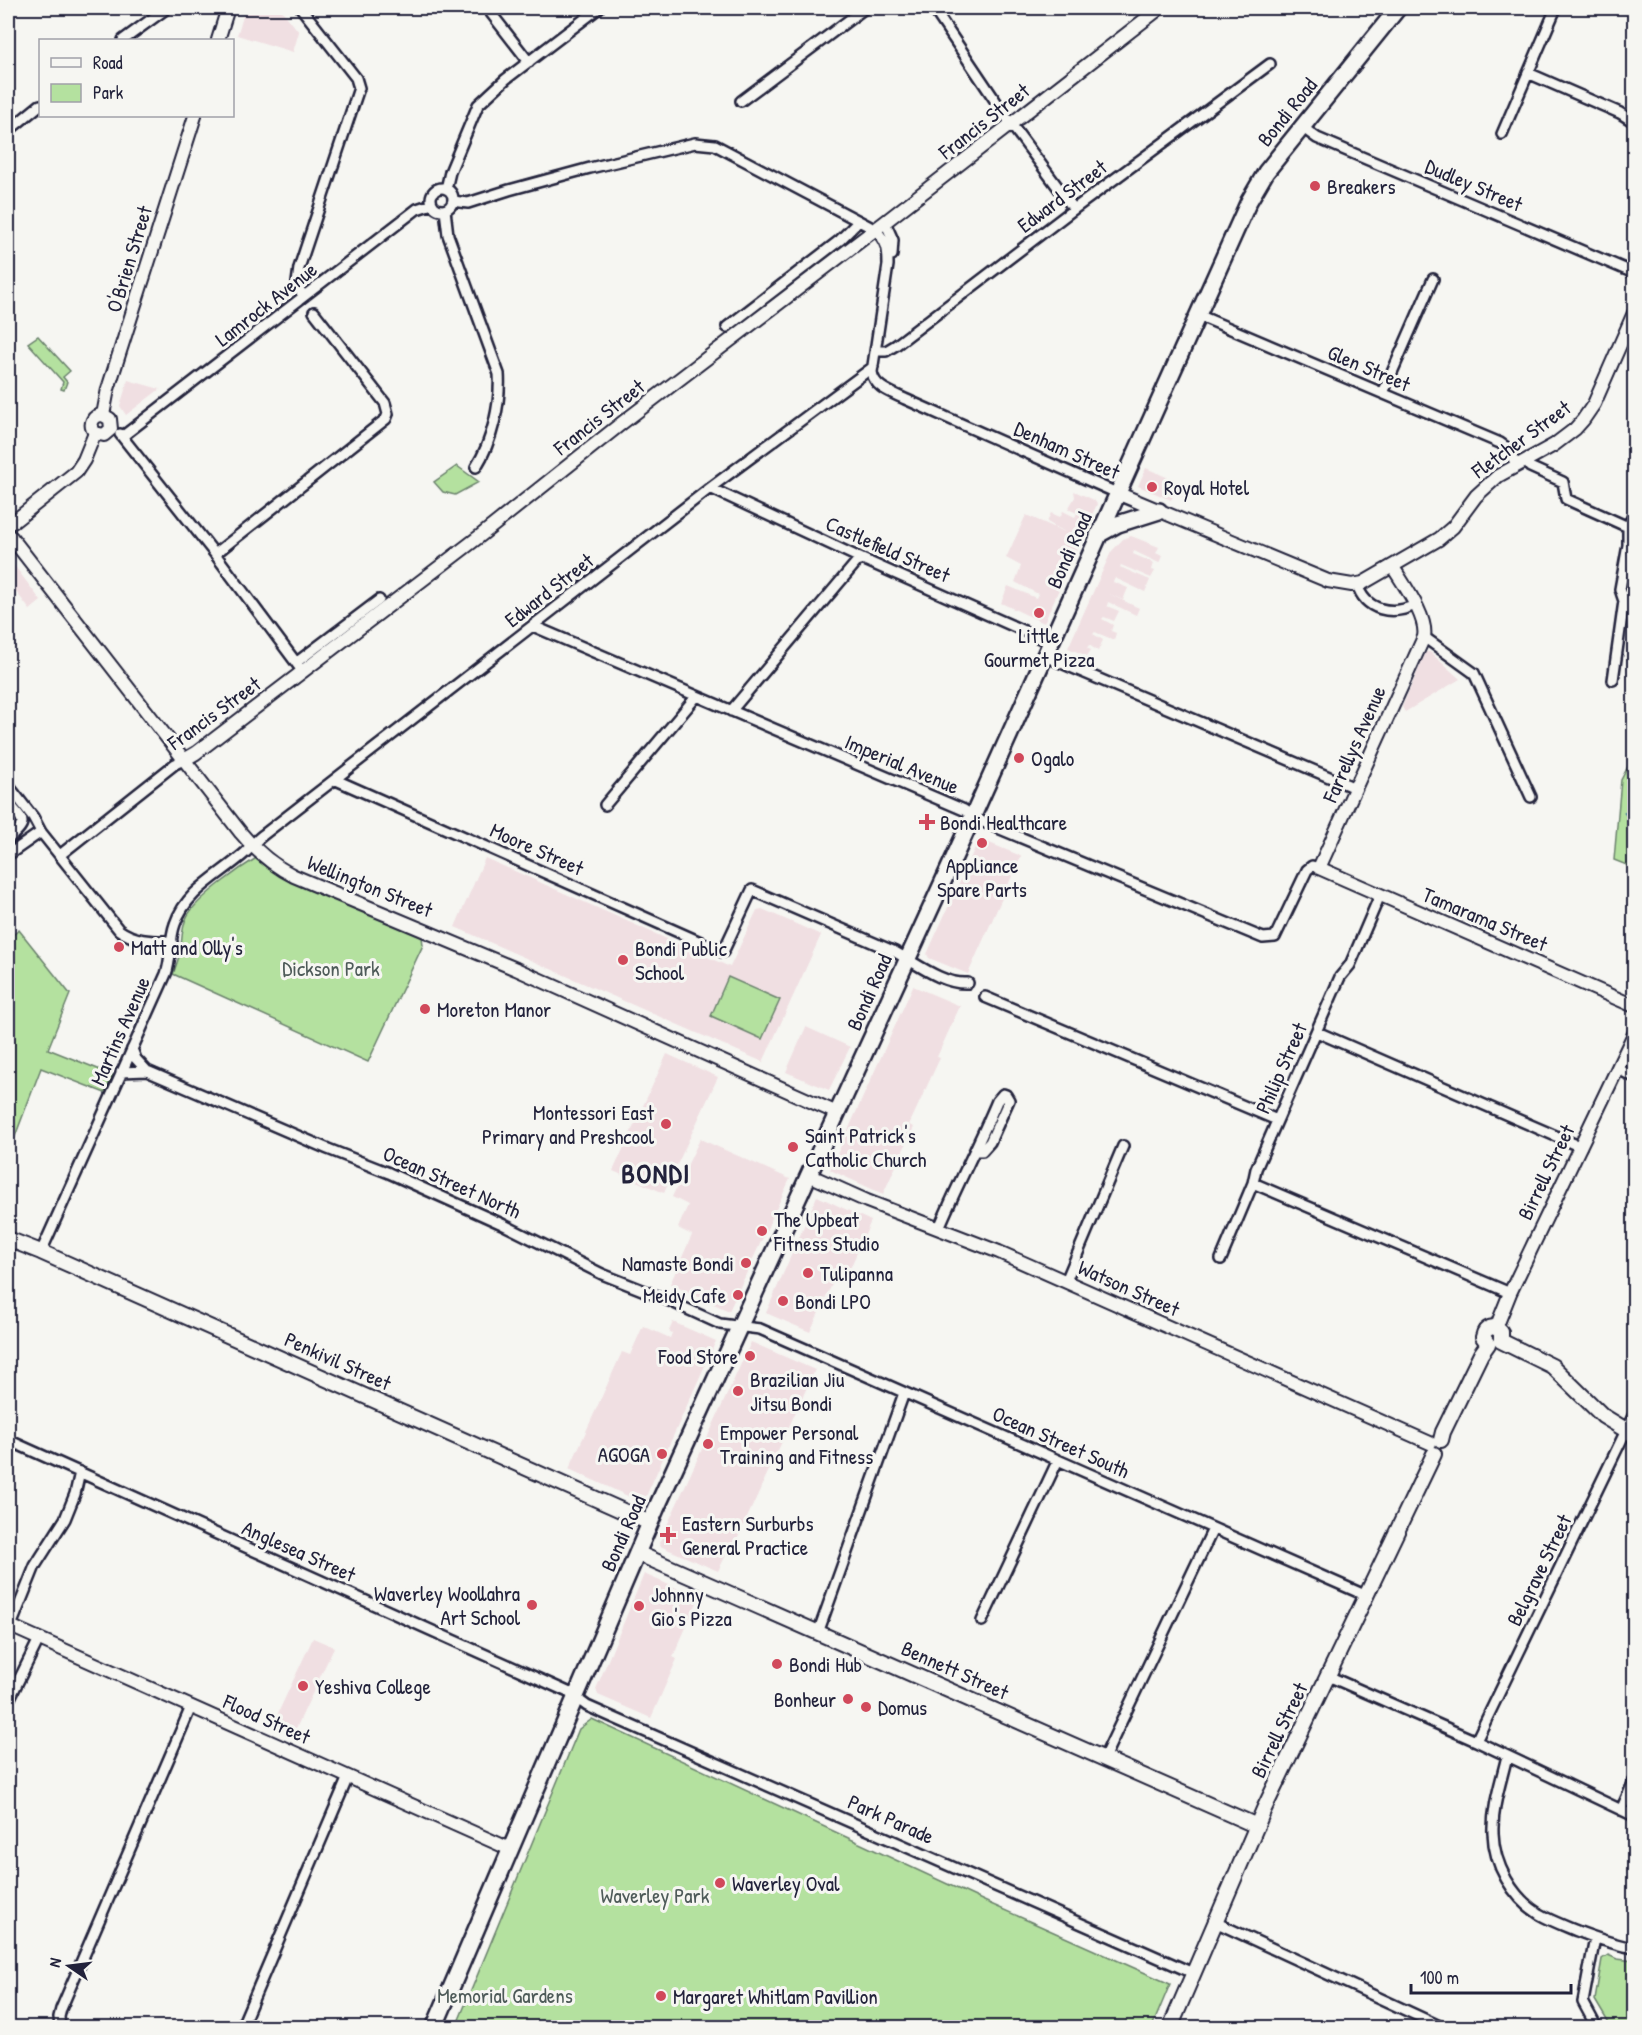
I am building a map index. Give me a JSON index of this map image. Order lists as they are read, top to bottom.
{
  "streets": {
    "main road": [
      "Bondi Road",
      "Birrell Street",
      "Penkivil Street",
      "Bennett Street"
    ],
    "street": [
      "Francis Street",
      "Dudley Street",
      "Edward Street",
      "O'Brien Street",
      "Lamrock Avenue",
      "Glen Street",
      "Fletcher Street",
      "Denham Street",
      "Castlefield Street",
      "Farrellys Avenue",
      "Imperial Avenue",
      "Moore Street",
      "Wellington Street",
      "Tamarama Street",
      "Martins Avenue",
      "Philip Street",
      "Ocean Street North",
      "Watson Street",
      "Ocean Street South",
      "Anglesea Street",
      "Belgrave Street",
      "Flood Street",
      "Park Parade"
    ]
  },
  "crossings": [
    ["Bondi Road", "Dudley Street"],
    ["Bondi Road", "Glen Street"],
    ["Bondi Road", "Denham Street"],
    ["Bondi Road", "Castlefield Street"],
    ["Bondi Road", "Imperial Avenue"],
    ["Bondi Road", "Moore Street"],
    ["Bondi Road", "Wellington Street"],
    ["Bondi Road", "Ocean Street North"],
    ["Bondi Road", "Watson Street"],
    ["Bondi Road", "Penkivil Street"],
    ["Bondi Road", "Ocean Street South"],
    ["Bondi Road", "Anglesea Street"],
    ["Bondi Road", "Bennett Street"],
    ["Bondi Road", "Flood Street"],
    ["Bondi Road", "Park Parade"],
    ["Francis Street", "Wellington Street"],
    ["Edward Street", "Denham Street"],
    ["Edward Street", "Castlefield Street"],
    ["Edward Street", "Imperial Avenue"],
    ["Edward Street", "Moore Street"],
    ["Edward Street", "Wellington Street"],
    ["Edward Street", "Martins Avenue"],
    ["Glen Street", "Fletcher Street"],
    ["Castlefield Street", "Farrellys Avenue"],
    ["Farrellys Avenue", "Imperial Avenue"],
    ["Farrellys Avenue", "Tamarama Street"],
    ["Imperial Avenue", "Tamarama Street"],
    ["Wellington Street", "Martins Avenue"],
    ["Tamarama Street", "Philip Street"],
    ["Martins Avenue", "Ocean Street North"],
    ["Martins Avenue", "Penkivil Street"],
    ["Birrell Street", "Watson Street"],
    ["Birrell Street", "Ocean Street South"],
    ["Birrell Street", "Bennett Street"],
    ["Birrell Street", "Park Parade"],
    ["Ocean Street North", "Ocean Street South"],
    ["Anglesea Street", "Park Parade"]
  ],
  "districts": ["BONDI"],
  "parks": ["Dickson Park", "Waverley Park", "Memorial Gardens"],
  "places": {
    "other": [
      "Breakers",
      "Royal Hotel",
      "Little Gourmet Pizza",
      "Ogalo",
      "Appliance Spare Parts",
      "Matt and Olly's",
      "Bondi Public School",
      "Moreton Manor",
      "Montessori East Primary and Preshcool",
      "Saint Patrick's Catholic Church",
      "The Upbeat Fitness Studio",
      "Namaste Bondi",
      "Tulipanna",
      "Meidy Cafe",
      "Bondi LPO",
      "Food Store",
      "Brazilian Jiu Jitsu Bondi",
      "Empower Personal Training and Fitness",
      "AGOGA",
      "Waverley Woollahra Art School",
      "Johnny Gio's Pizza",
      "Bondi Hub",
      "Yeshiva College",
      "Bonheur",
      "Domus",
      "Waverley Oval",
      "Margaret Whitlam Pavillion"
    ],
    "health": ["Bondi Healthcare", "Eastern Surburbs General Practice"]
  },
  "legend": ["Road", "Park"],
  "scale_bar": "100 m",
  "north": "left"
}
